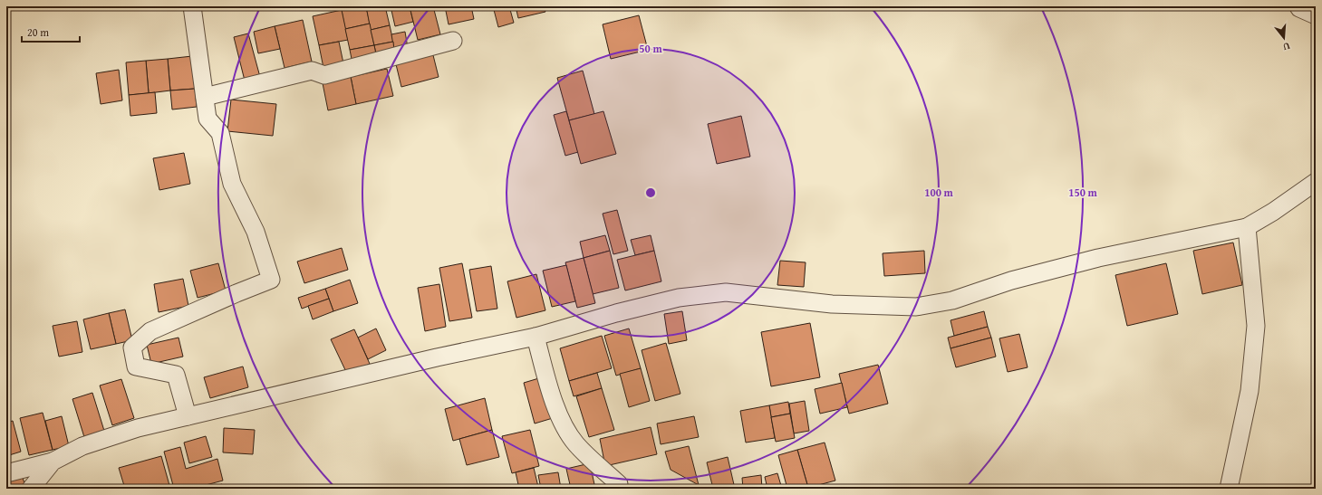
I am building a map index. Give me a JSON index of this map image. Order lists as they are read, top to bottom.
{
  "scale_bar": "20 m",
  "north": "bottom",
  "rings": ["50 m", "100 m", "150 m"]
}
